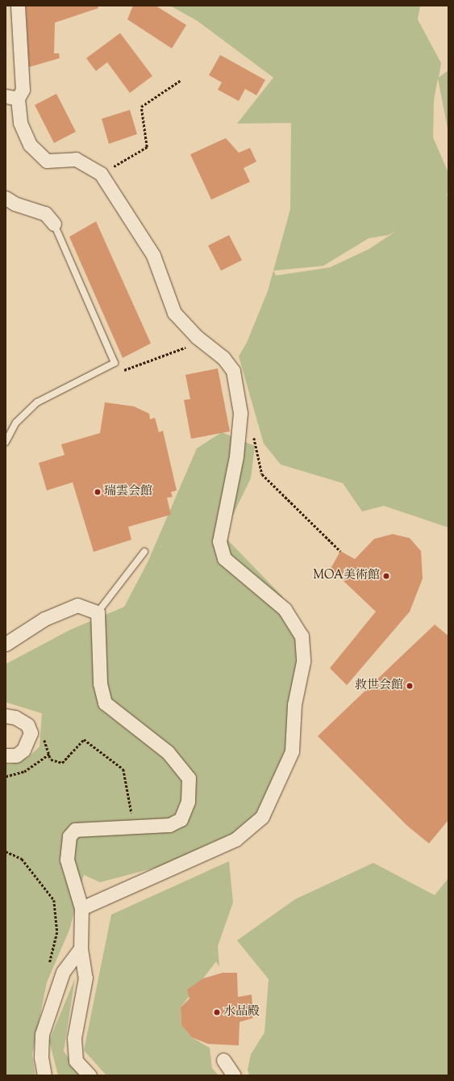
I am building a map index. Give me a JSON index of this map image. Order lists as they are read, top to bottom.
{
  "places": [
    "瑞雲会館",
    "MOA美術館",
    "救世会館",
    "水晶殿"
  ]
}
